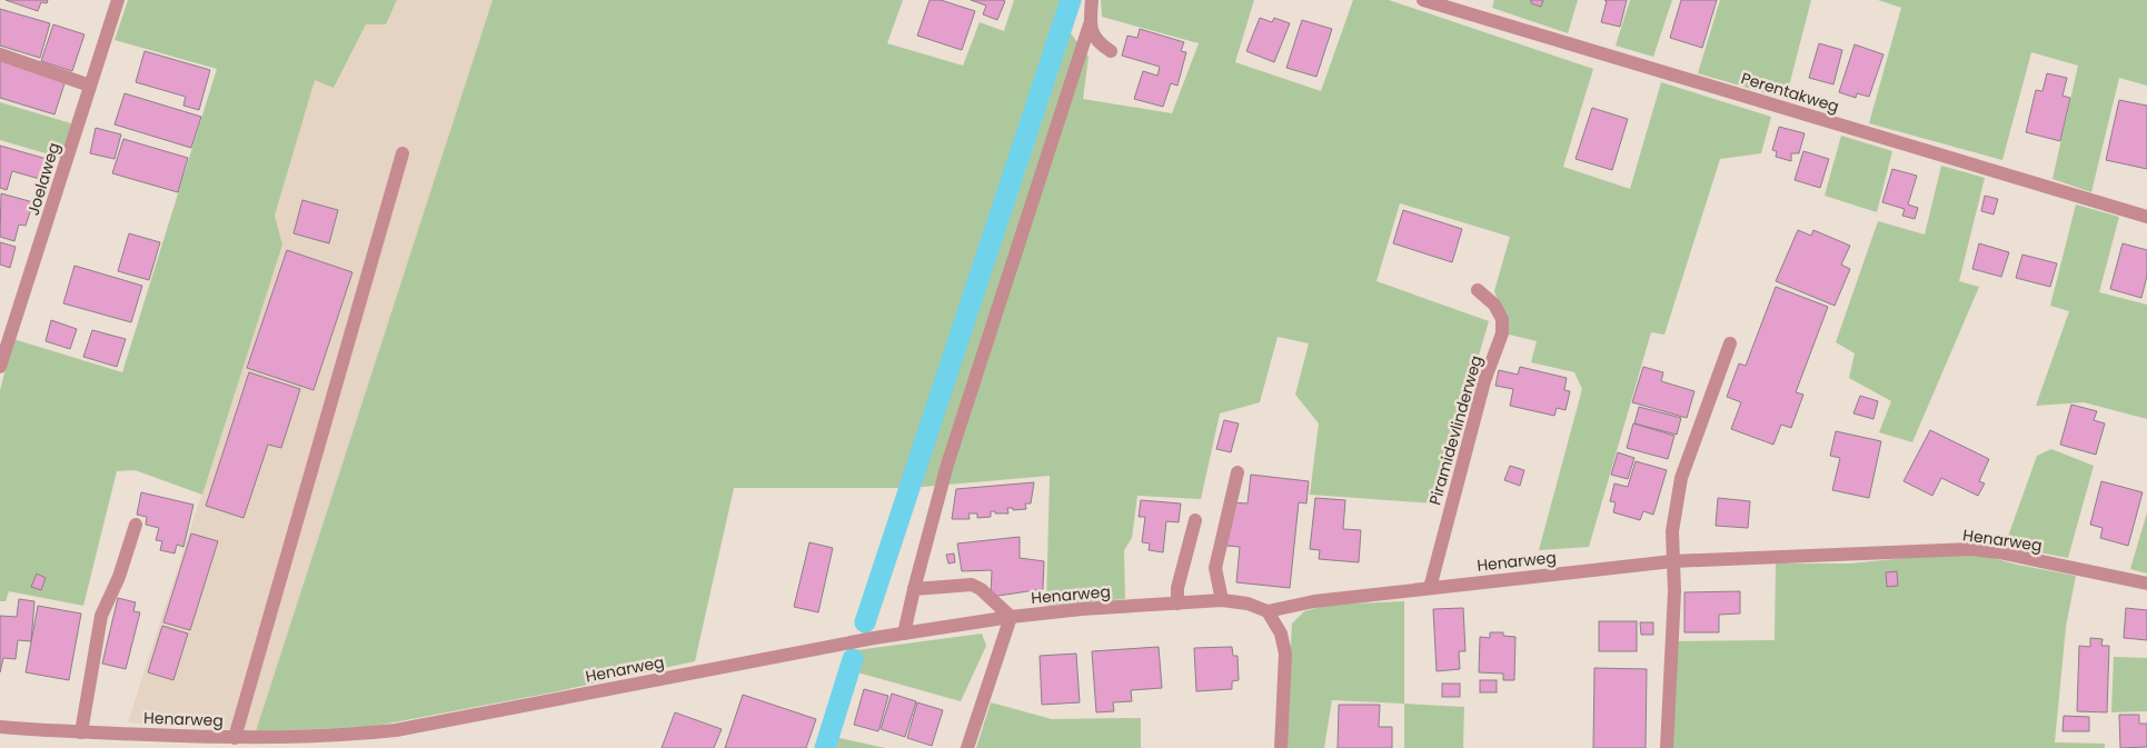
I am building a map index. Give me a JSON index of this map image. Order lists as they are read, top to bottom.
{
  "streets": {
    "street": [
      "Perentakweg",
      "Joelaweg",
      "Piramidevlinderweg",
      "Henarweg"
    ]
  },
  "crossings": [
    ["Piramidevlinderweg", "Henarweg"]
  ]
}
